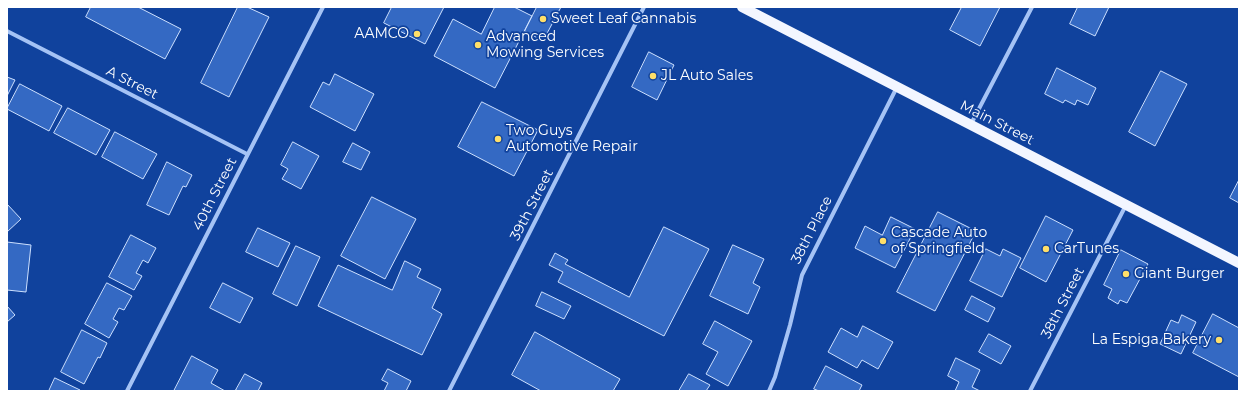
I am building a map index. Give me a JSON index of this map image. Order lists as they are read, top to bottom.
{
  "streets": {
    "main road": ["Main Street"],
    "street": [
      "A Street",
      "40th Street",
      "39th Street",
      "38th Place",
      "38th Street"
    ]
  },
  "crossings": [
    ["A Street", "40th Street"],
    ["Main Street", "38th Place"],
    ["Main Street", "38th Street"]
  ],
  "places": [
    "Sweet Leaf Cannabis",
    "AAMCO",
    "Advanced Mowing Services",
    "JL Auto Sales",
    "Two Guys Automotive Repair",
    "Cascade Auto of Springfield",
    "CarTunes",
    "Giant Burger",
    "La Espiga Bakery"
  ]
}
